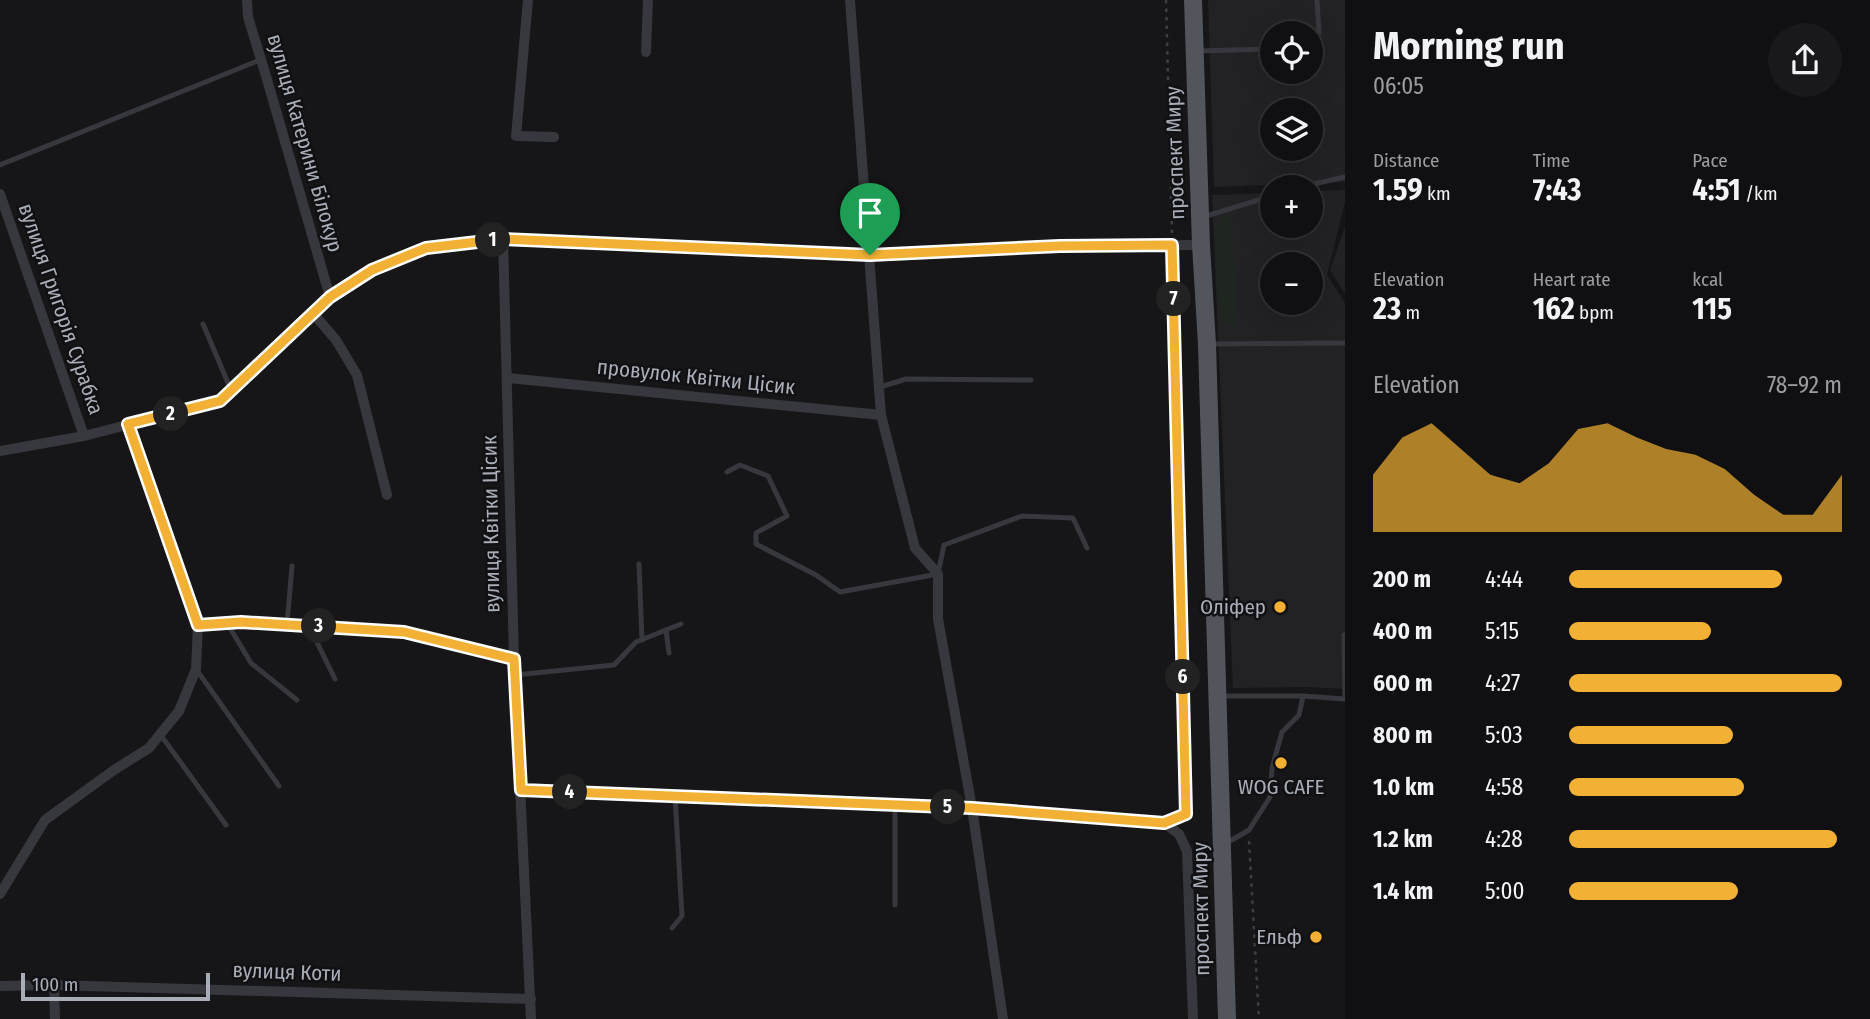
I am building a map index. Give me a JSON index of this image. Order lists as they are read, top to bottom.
{
  "streets": {
    "main road": ["проспект Миру"],
    "street": [
      "вулиця Катерини Білокур",
      "вулиця Григорія Сурабка",
      "провулок Квітки Цісик",
      "вулиця Квітки Цісик",
      "вулиця Коти"
    ]
  },
  "crossings": [
    ["провулок Квітки Цісик", "вулиця Квітки Цісик"],
    ["вулиця Квітки Цісик", "вулиця Коти"]
  ],
  "places": ["Оліфер", "WOG CAFE", "Ельф"],
  "scale_bar": "100 m",
  "page": {
    "heading": ["Morning run", "06:05"],
    "map_buttons": ["+", "−"],
    "stats": [
      ["Distance", "1.59 km"],
      ["Time", "7:43"],
      ["Pace", "4:51 /km"],
      ["Elevation", "23 m"],
      ["Heart rate", "162 bpm"],
      ["kcal", "115"]
    ],
    "pins": [
      "1",
      "7",
      "2",
      "3",
      "6",
      "4",
      "5"
    ],
    "chart": ["Elevation", "78–92 m"],
    "list": [
      {
        "name": "200 m",
        "note": "4:44"
      },
      {
        "name": "400 m",
        "note": "5:15"
      },
      {
        "name": "600 m",
        "note": "4:27"
      },
      {
        "name": "800 m",
        "note": "5:03"
      },
      {
        "name": "1.0 km",
        "note": "4:58"
      },
      {
        "name": "1.2 km",
        "note": "4:28"
      },
      {
        "name": "1.4 km",
        "note": "5:00"
      }
    ],
    "scale": "100 m"
  }
}
